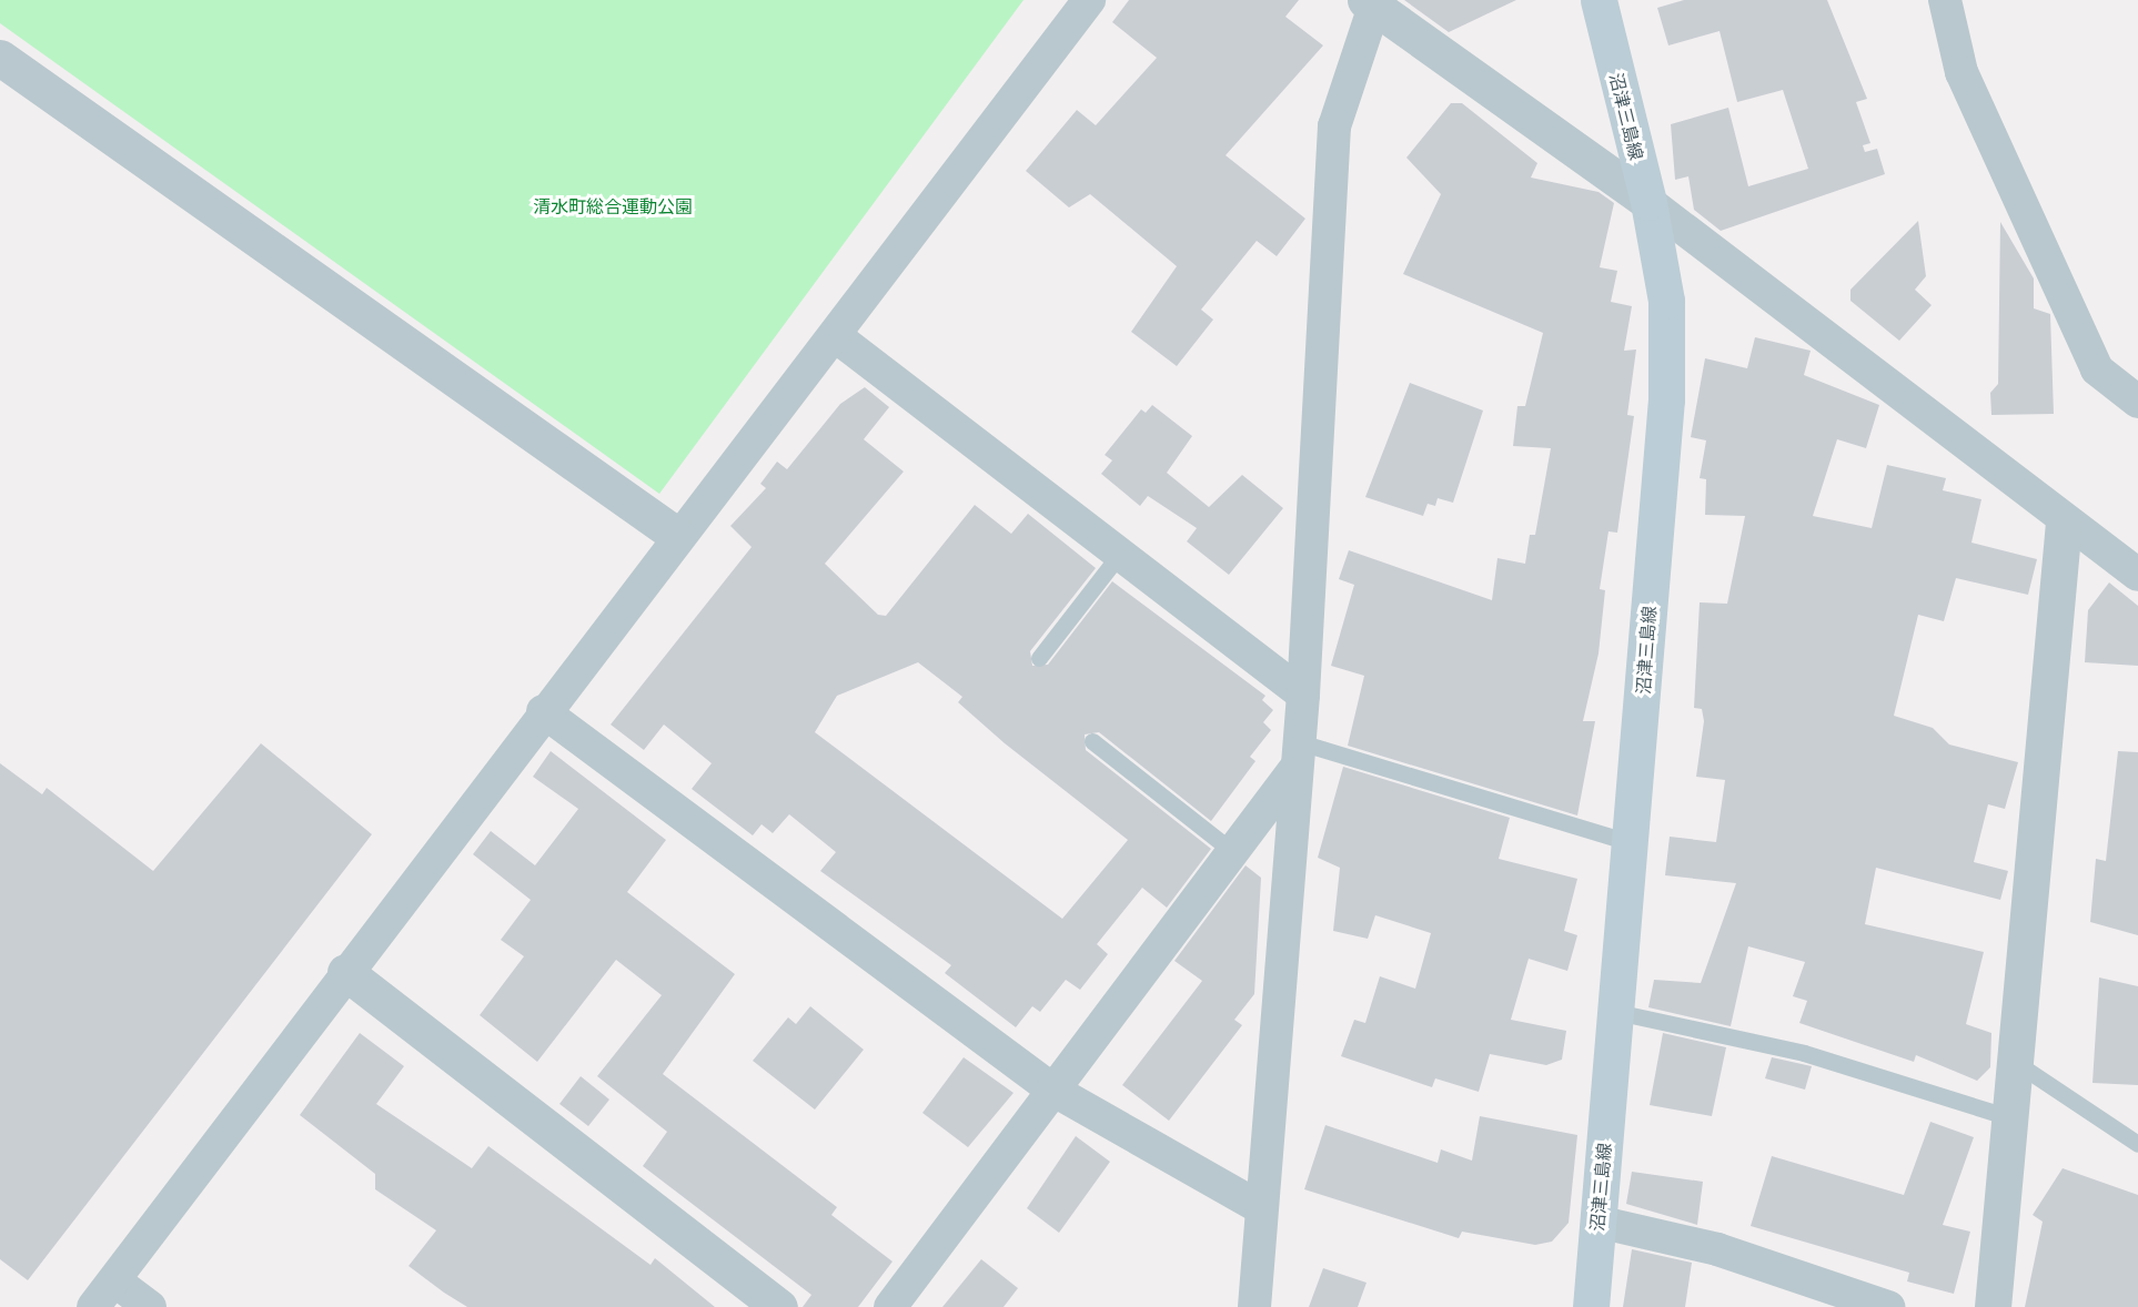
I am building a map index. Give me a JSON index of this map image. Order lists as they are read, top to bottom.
{
  "streets": {
    "main road": ["沼津三島線"]
  },
  "parks": ["清水町総合運動公園"]
}
